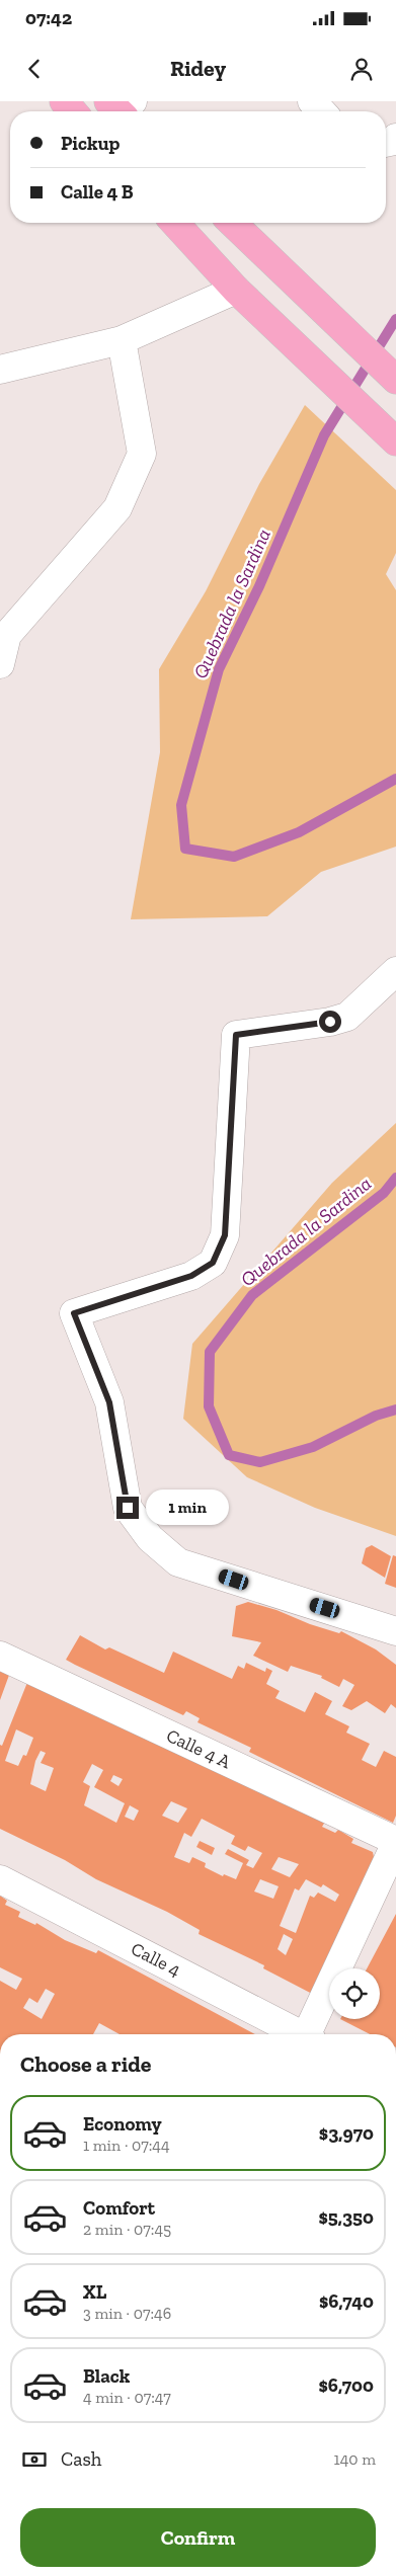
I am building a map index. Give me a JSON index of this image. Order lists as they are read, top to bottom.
{
  "streets": {
    "street": ["Calle 4 A", "Calle 4"]
  },
  "water": ["Quebrada la Sardina"],
  "page": {
    "status": "07:42",
    "header": "Ridey",
    "banner": ["Pickup", "Calle 4 B"],
    "bubble": "1 min",
    "heading": "Choose a ride",
    "list": [
      {
        "name": "Economy",
        "note": "1 min · 07:44",
        "value": "$3,970"
      },
      {
        "name": "Comfort",
        "note": "2 min · 07:45",
        "value": "$5,350"
      },
      {
        "name": "XL",
        "note": "3 min · 07:46",
        "value": "$6,740"
      },
      {
        "name": "Black",
        "note": "4 min · 07:47",
        "value": "$6,700"
      }
    ],
    "pay": ["Cash", "140 m"],
    "buttons": "Confirm"
  }
}
